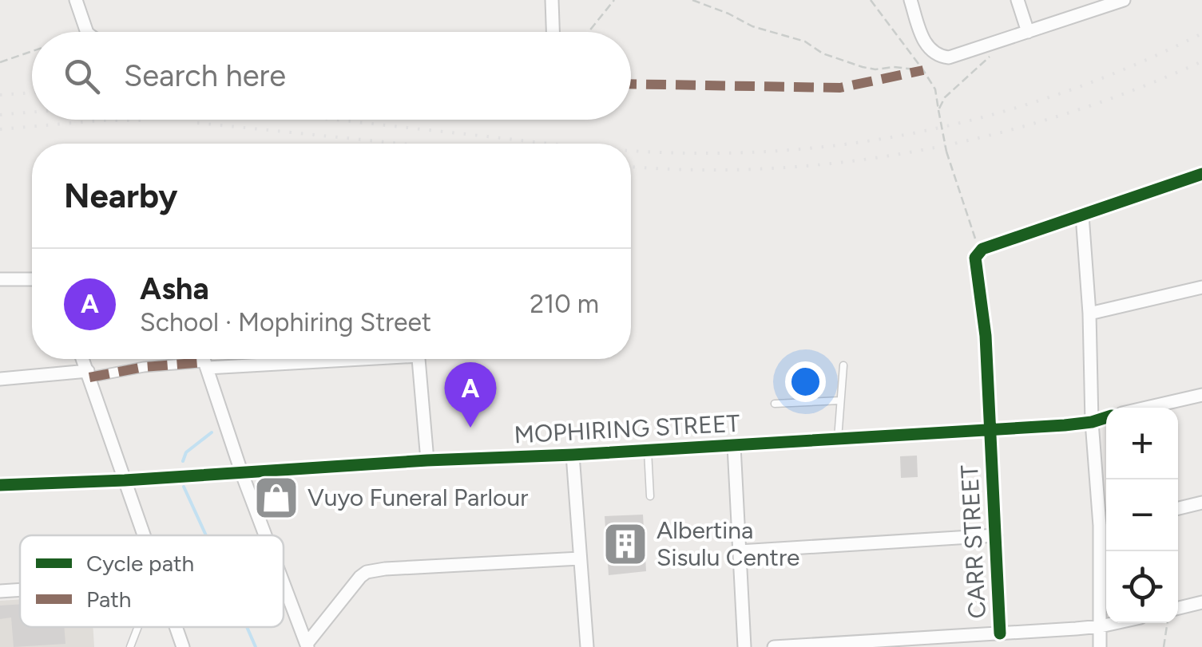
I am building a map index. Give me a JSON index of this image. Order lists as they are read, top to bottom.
{
  "streets": {
    "street": ["MOPHIRING STREET", "CARR STREET"]
  },
  "crossings": [
    ["MOPHIRING STREET", "CARR STREET"]
  ],
  "places": {
    "shop": ["Vuyo Funeral Parlour"],
    "building": ["Albertina Sisulu Centre"]
  },
  "legend": ["Cycle path", "Path"],
  "page": {
    "search": "Search here",
    "heading": "Nearby",
    "list": [
      {
        "mark": "A",
        "name": "Asha",
        "note": "School · Mophiring Street",
        "value": "210 m"
      }
    ],
    "pins": "A",
    "map_buttons": ["+", "−"]
  }
}
